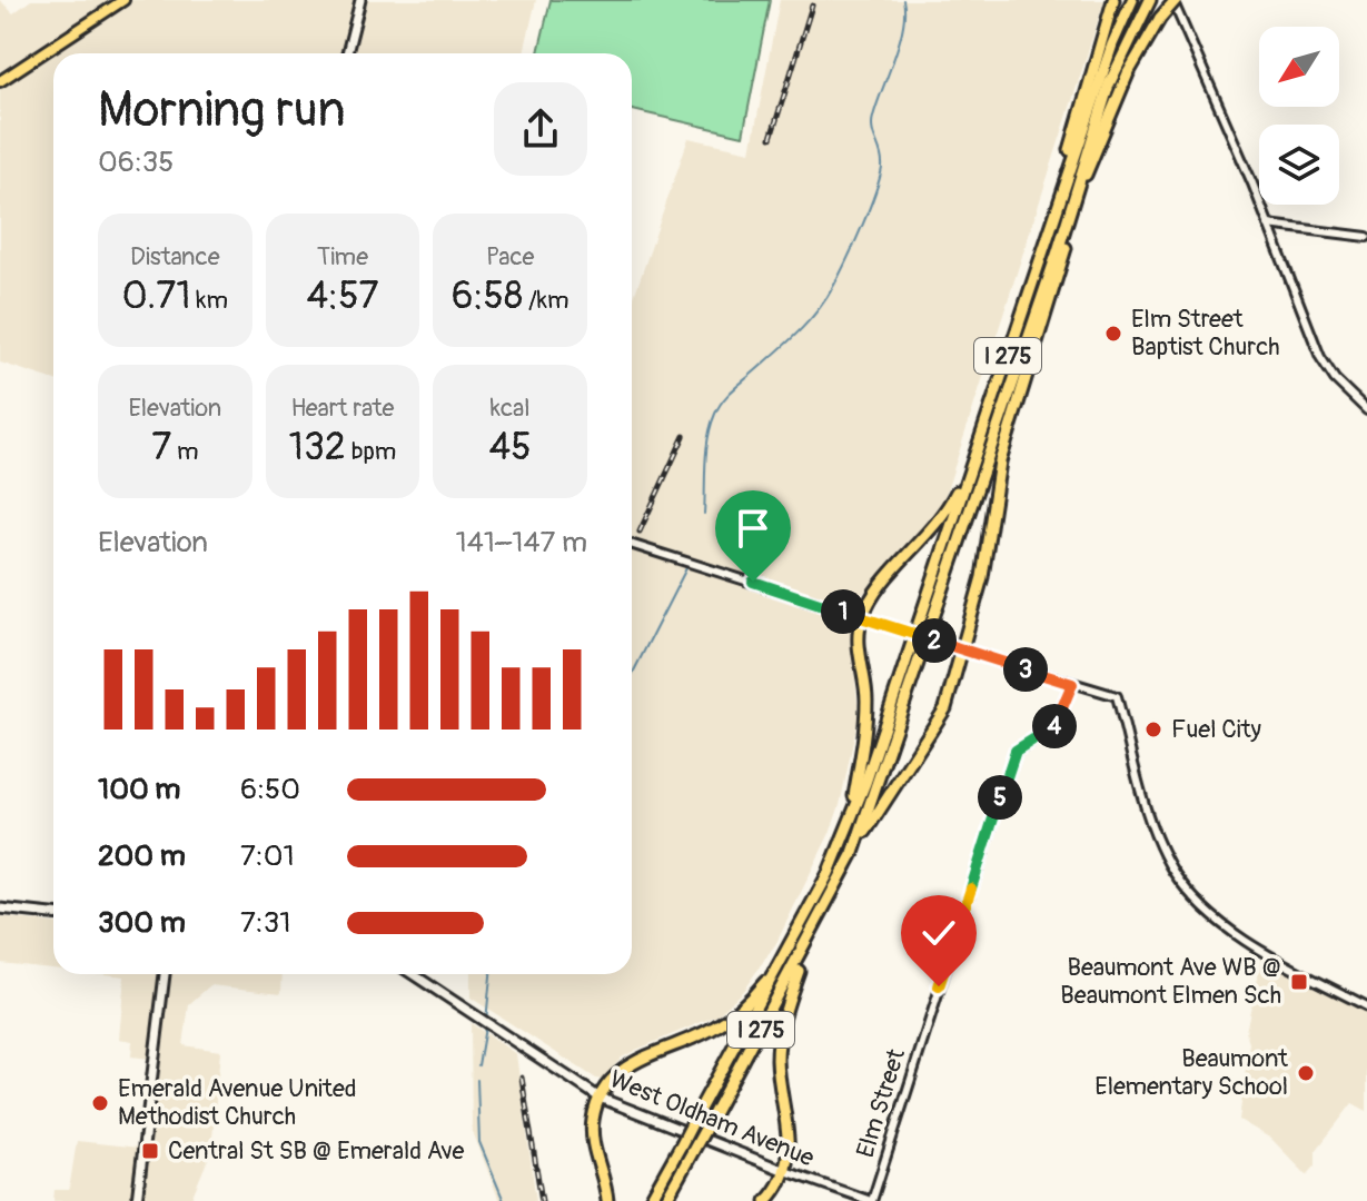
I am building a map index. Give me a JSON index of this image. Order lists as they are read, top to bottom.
{
  "streets": {
    "highway": ["I 275"],
    "main road": ["West Oldham Avenue"],
    "street": ["Elm Street"]
  },
  "crossings": [
    ["Elm Street", "West Oldham Avenue"]
  ],
  "places": {
    "other": [
      "Elm Street Baptist Church",
      "Fuel City",
      "Beaumont Elementary School",
      "Emerald Avenue United Methodist Church"
    ],
    "transit": ["Beaumont Ave WB @ Beaumont Elmen Sch", "Central St SB @ Emerald Ave"]
  },
  "north": "bottom left",
  "page": {
    "heading": ["Morning run", "06:35"],
    "stats": [
      ["Distance", "0.71 km"],
      ["Time", "4:57"],
      ["Pace", "6:58 /km"],
      ["Elevation", "7 m"],
      ["Heart rate", "132 bpm"],
      ["kcal", "45"]
    ],
    "chart": ["Elevation", "141–147 m"],
    "pins": [
      "1",
      "2",
      "3",
      "4",
      "5"
    ],
    "list": [
      {
        "name": "100 m",
        "note": "6:50"
      },
      {
        "name": "200 m",
        "note": "7:01"
      },
      {
        "name": "300 m",
        "note": "7:31"
      }
    ]
  }
}
